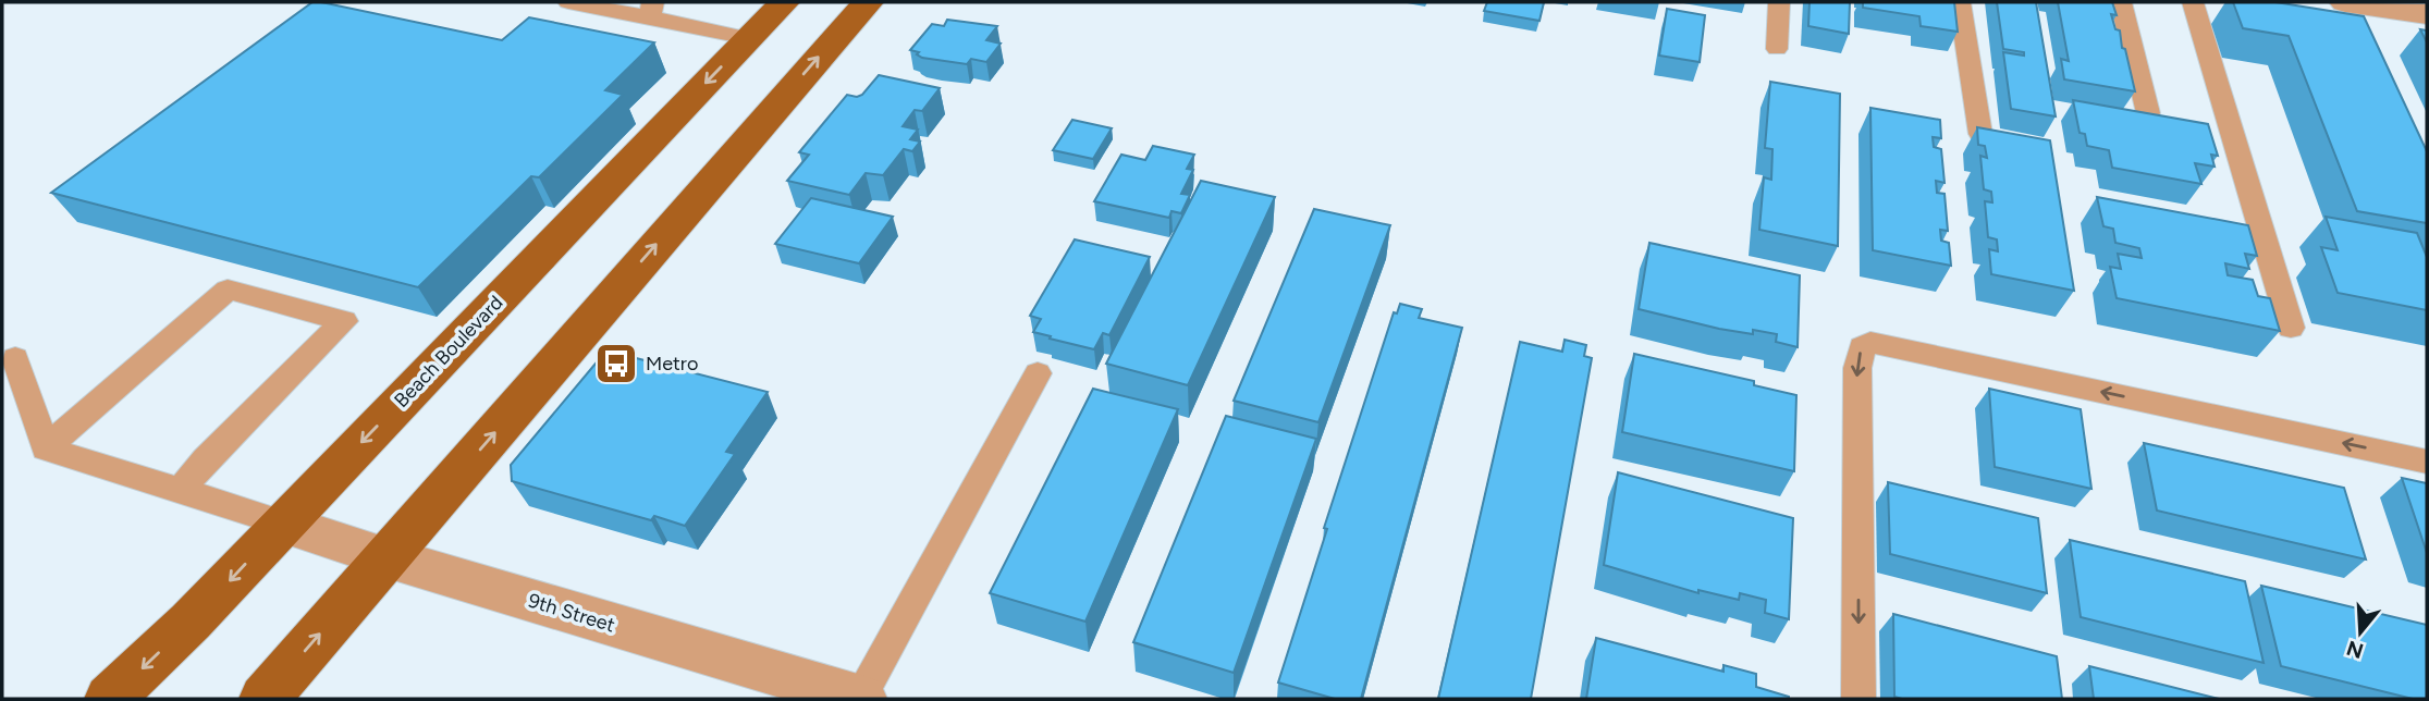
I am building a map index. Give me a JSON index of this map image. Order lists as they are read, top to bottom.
{
  "streets": {
    "main road": ["Beach Boulevard"],
    "street": ["9th Street"]
  },
  "crossings": [
    ["Beach Boulevard", "9th Street"]
  ],
  "places": {
    "bus stop": ["Metro"]
  },
  "north": "bottom"
}
